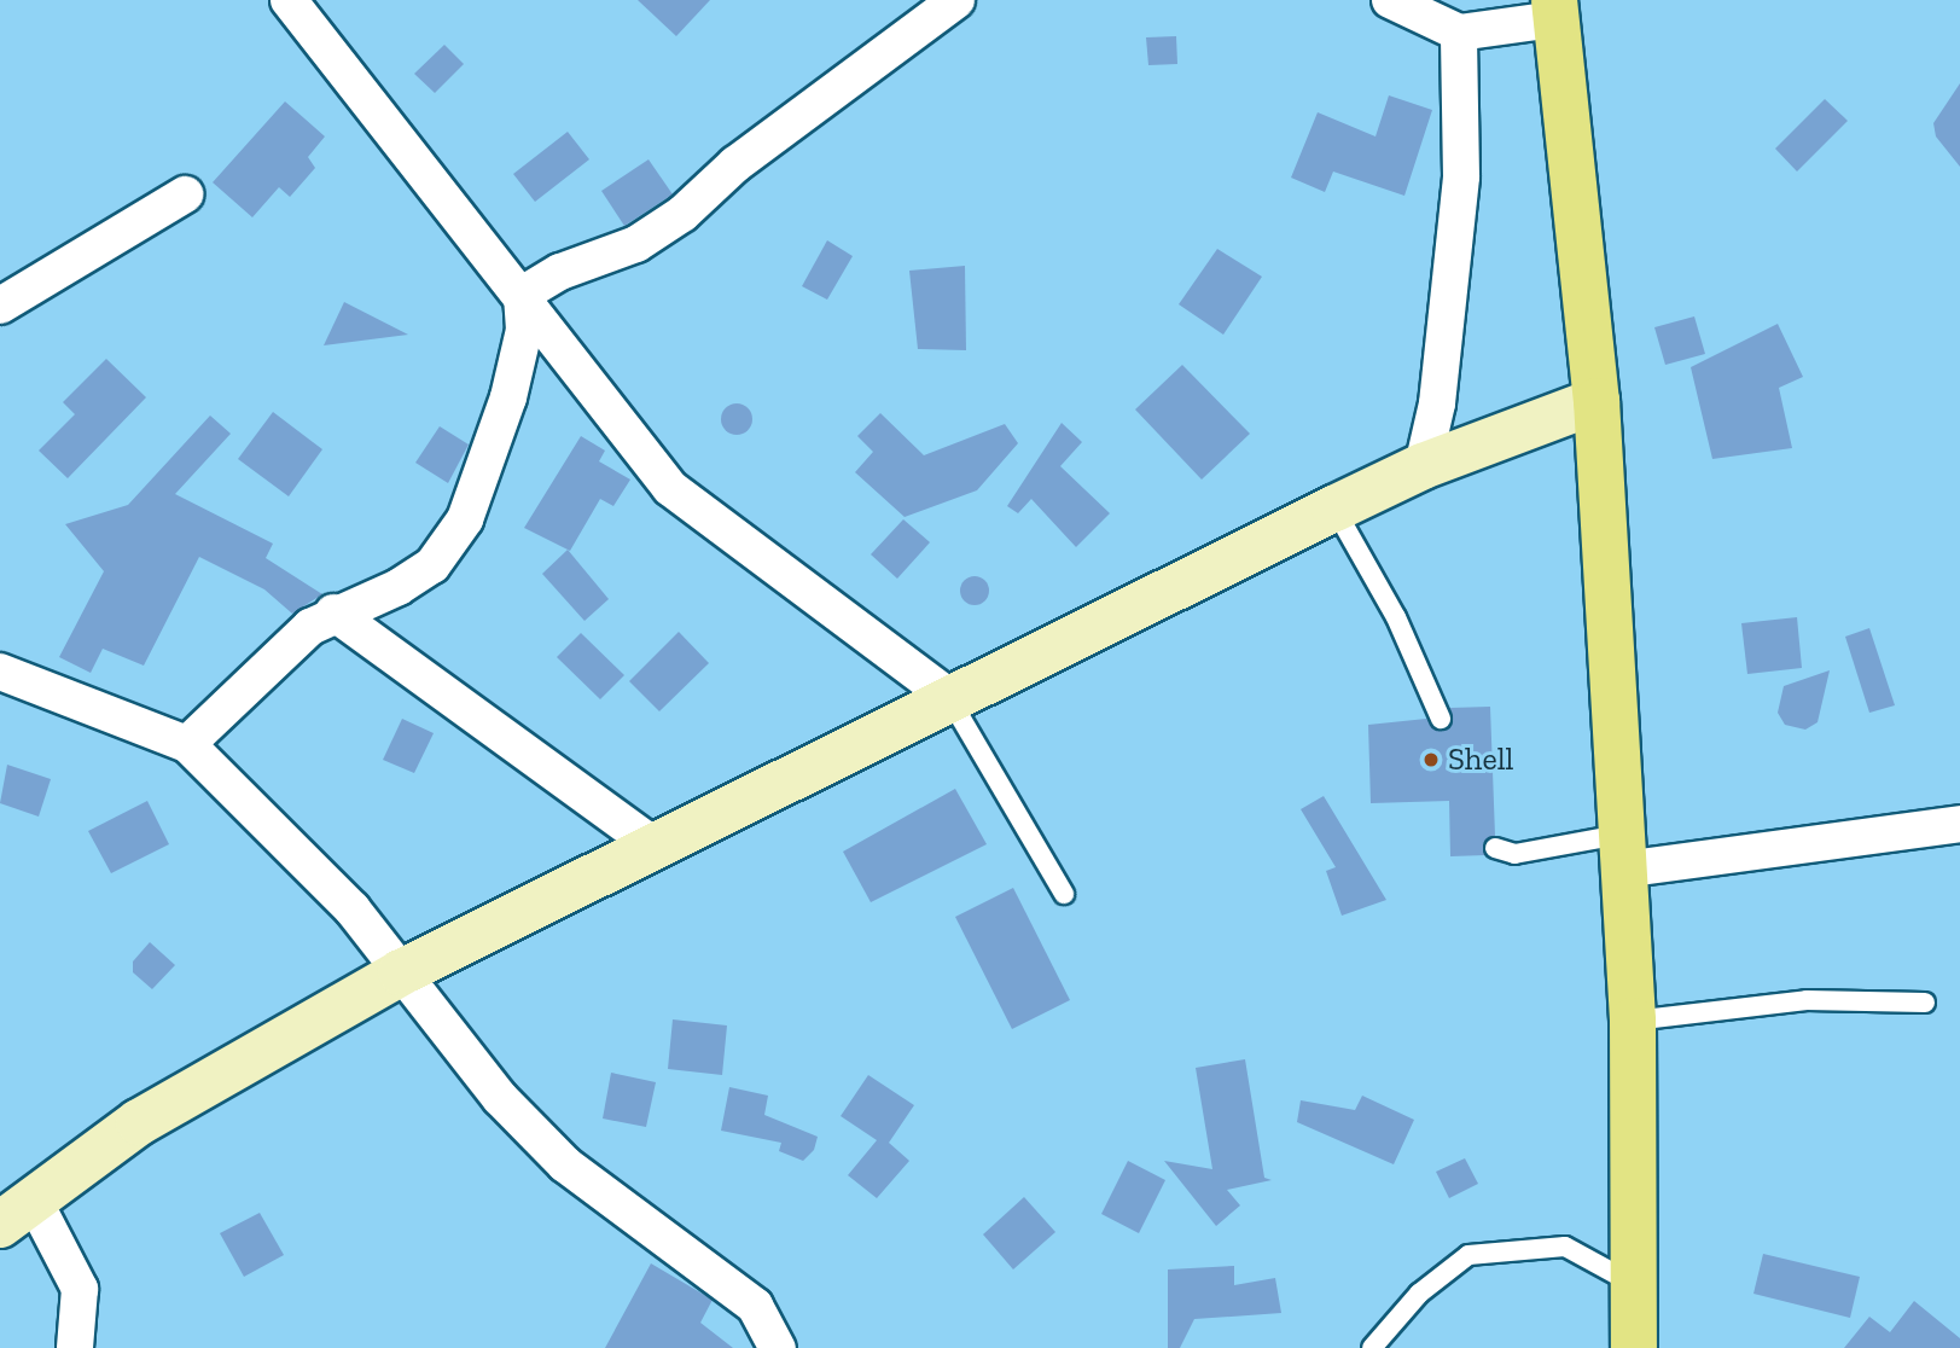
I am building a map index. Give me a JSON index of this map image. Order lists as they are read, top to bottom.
{
  "places": ["Shell"]
}
